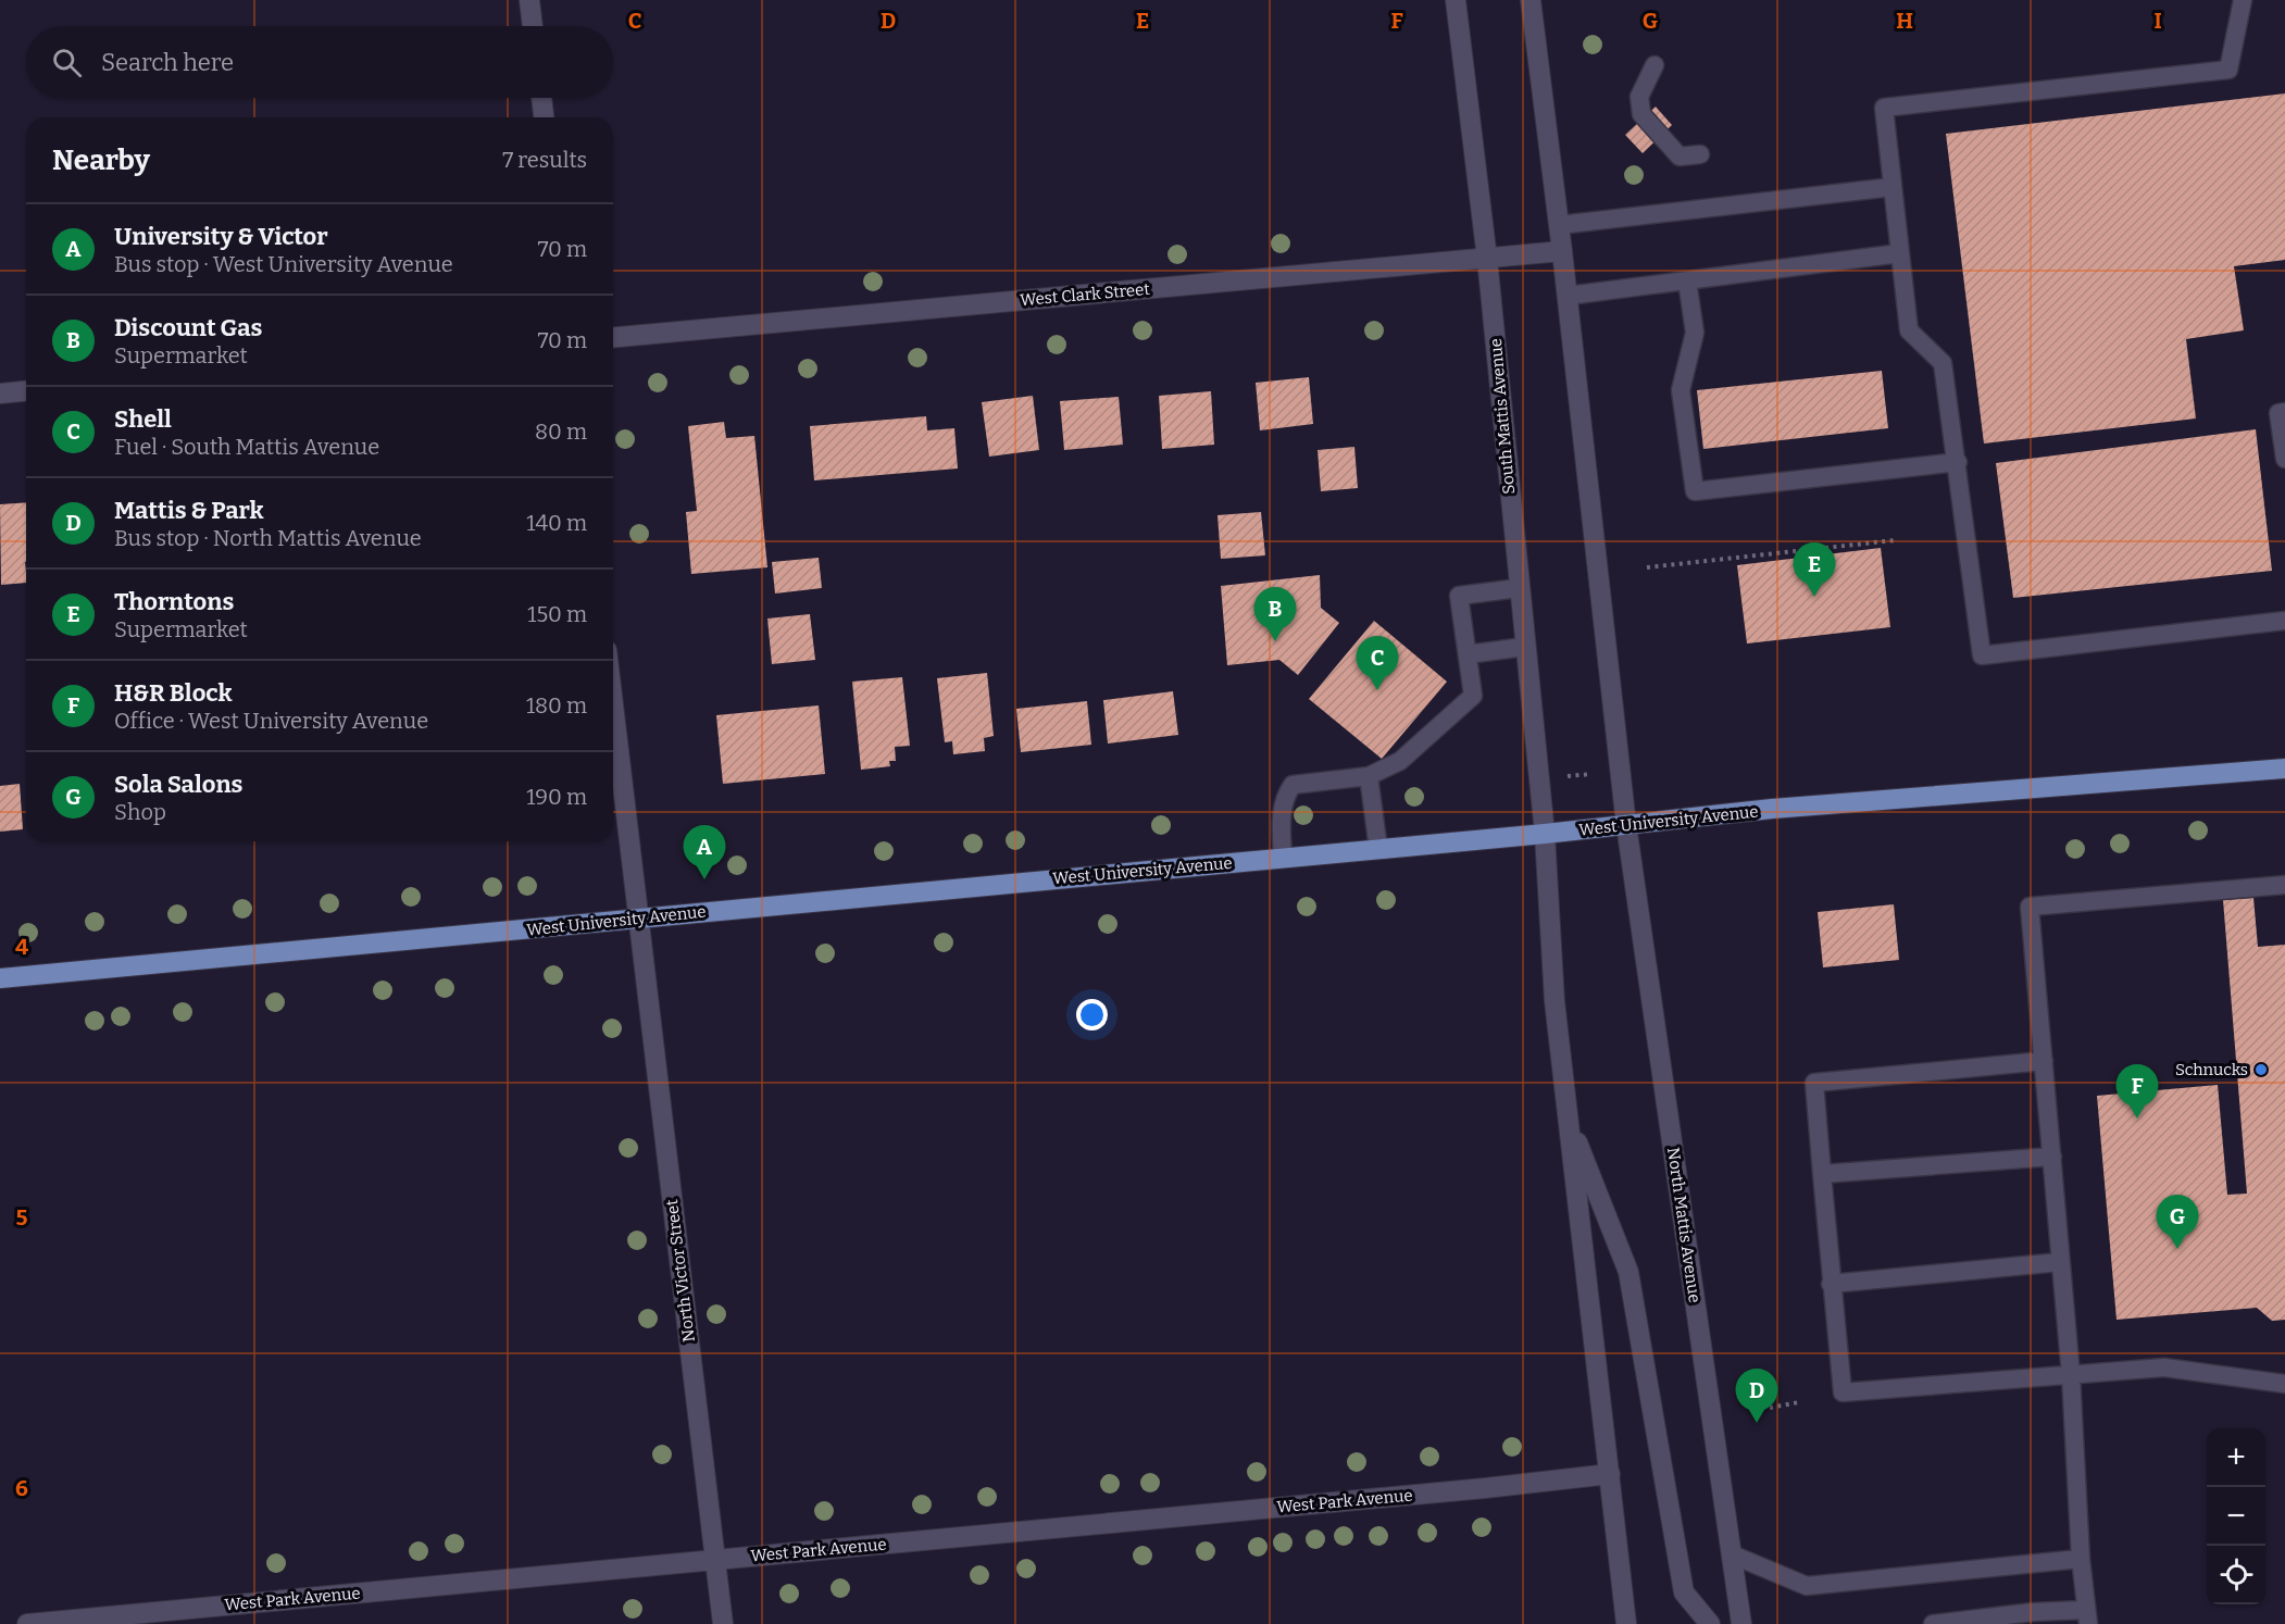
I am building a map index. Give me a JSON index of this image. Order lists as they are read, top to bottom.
{
  "streets": {
    "main road": [
      "West Clark Street",
      "South Mattis Avenue",
      "West University Avenue",
      "North Mattis Avenue",
      "North Victor Street",
      "West Park Avenue"
    ]
  },
  "crossings": [
    ["West Clark Street", "South Mattis Avenue"],
    ["South Mattis Avenue", "West University Avenue"],
    ["West University Avenue", "North Mattis Avenue"],
    ["West University Avenue", "North Victor Street"],
    ["North Victor Street", "West Park Avenue"]
  ],
  "places": ["Schnucks"],
  "page": {
    "search": "Search here",
    "heading": ["Nearby", "7 results"],
    "list": [
      {
        "mark": "A",
        "name": "University & Victor",
        "note": "Bus stop · West University Avenue",
        "value": "70 m"
      },
      {
        "mark": "B",
        "name": "Discount Gas",
        "note": "Supermarket",
        "value": "70 m"
      },
      {
        "mark": "C",
        "name": "Shell",
        "note": "Fuel · South Mattis Avenue",
        "value": "80 m"
      },
      {
        "mark": "D",
        "name": "Mattis & Park",
        "note": "Bus stop · North Mattis Avenue",
        "value": "140 m"
      },
      {
        "mark": "E",
        "name": "Thorntons",
        "note": "Supermarket",
        "value": "150 m"
      },
      {
        "mark": "F",
        "name": "H&R Block",
        "note": "Office · West University Avenue",
        "value": "180 m"
      },
      {
        "mark": "G",
        "name": "Sola Salons",
        "note": "Shop",
        "value": "190 m"
      }
    ],
    "pins": [
      "E",
      "B",
      "C",
      "A",
      "F",
      "G",
      "D"
    ],
    "map_buttons": ["+", "−"]
  },
  "grid": {
    "columns": [
      "C",
      "D",
      "E",
      "F",
      "G",
      "H",
      "I"
    ],
    "rows": ["4", "5", "6"]
  }
}
